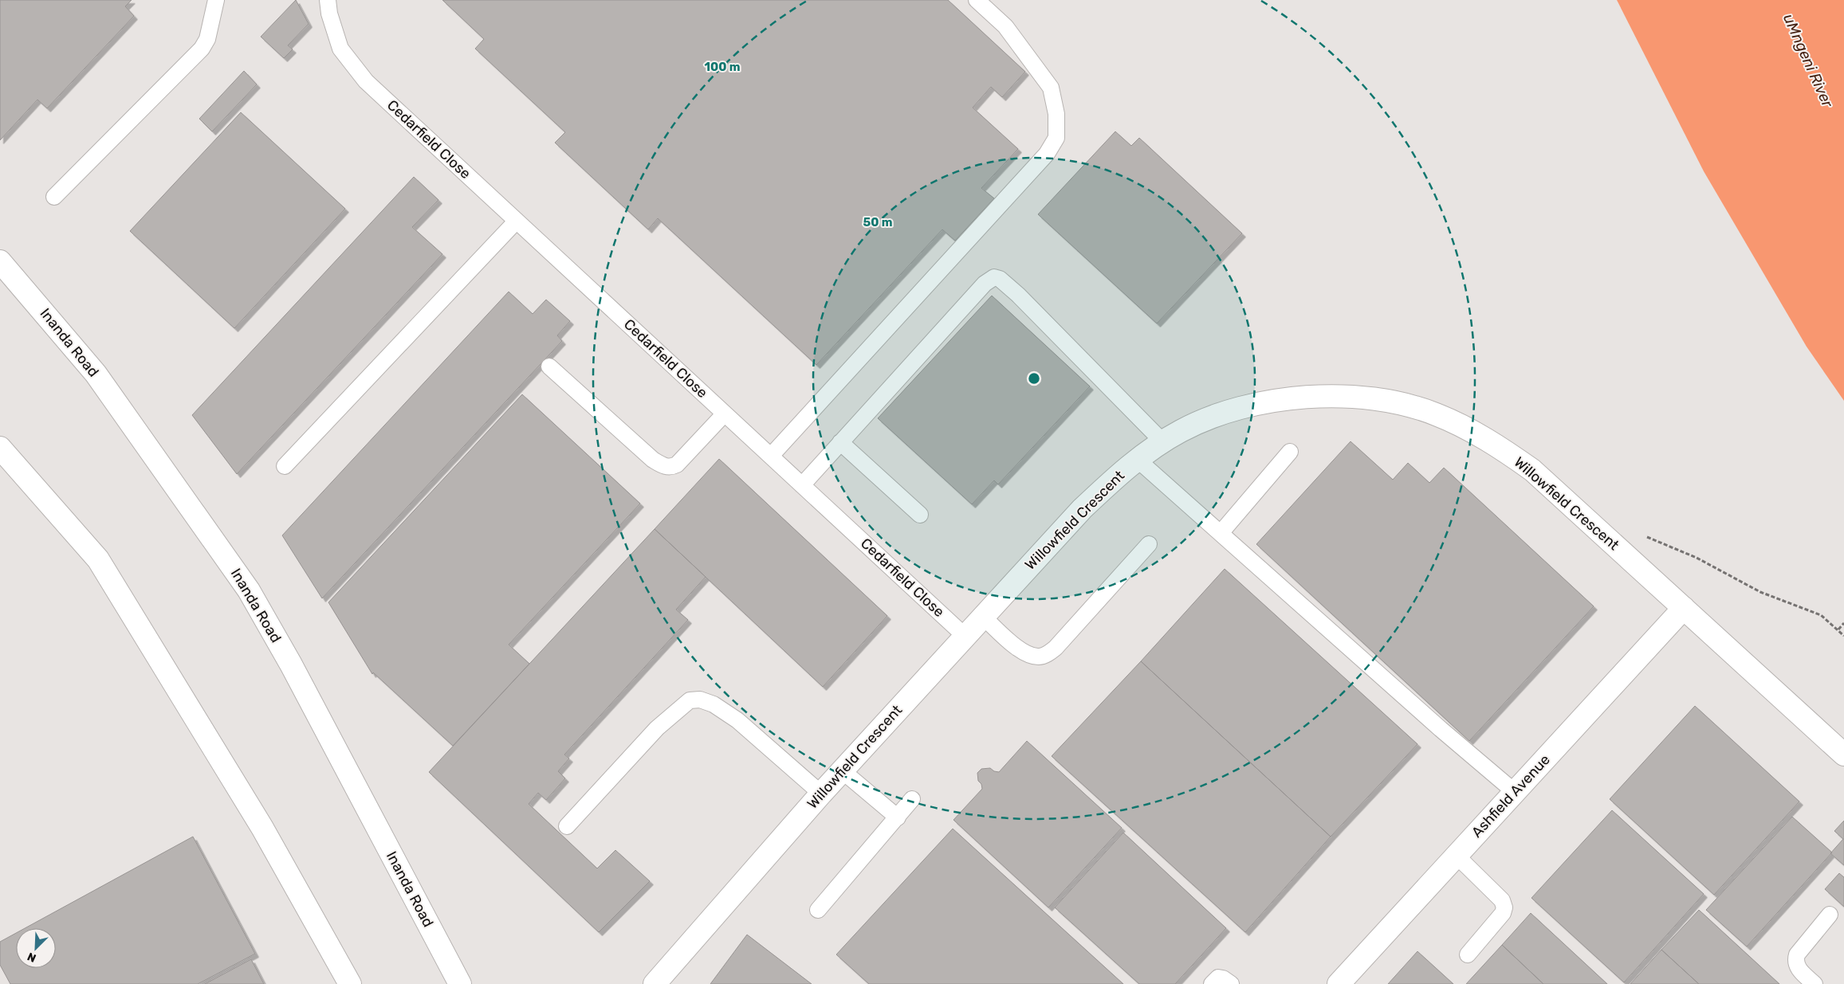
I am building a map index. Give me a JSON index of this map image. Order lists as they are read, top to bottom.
{
  "streets": {
    "street": ["Inanda Road", "Willowfield Crescent", "Ashfield Avenue"],
    "lane": ["Cedarfield Close"]
  },
  "crossings": [
    ["Cedarfield Close", "Willowfield Crescent"],
    ["Willowfield Crescent", "Ashfield Avenue"]
  ],
  "water": ["uMngeni River"],
  "north": "bottom left",
  "rings": ["100 m", "50 m"]
}
